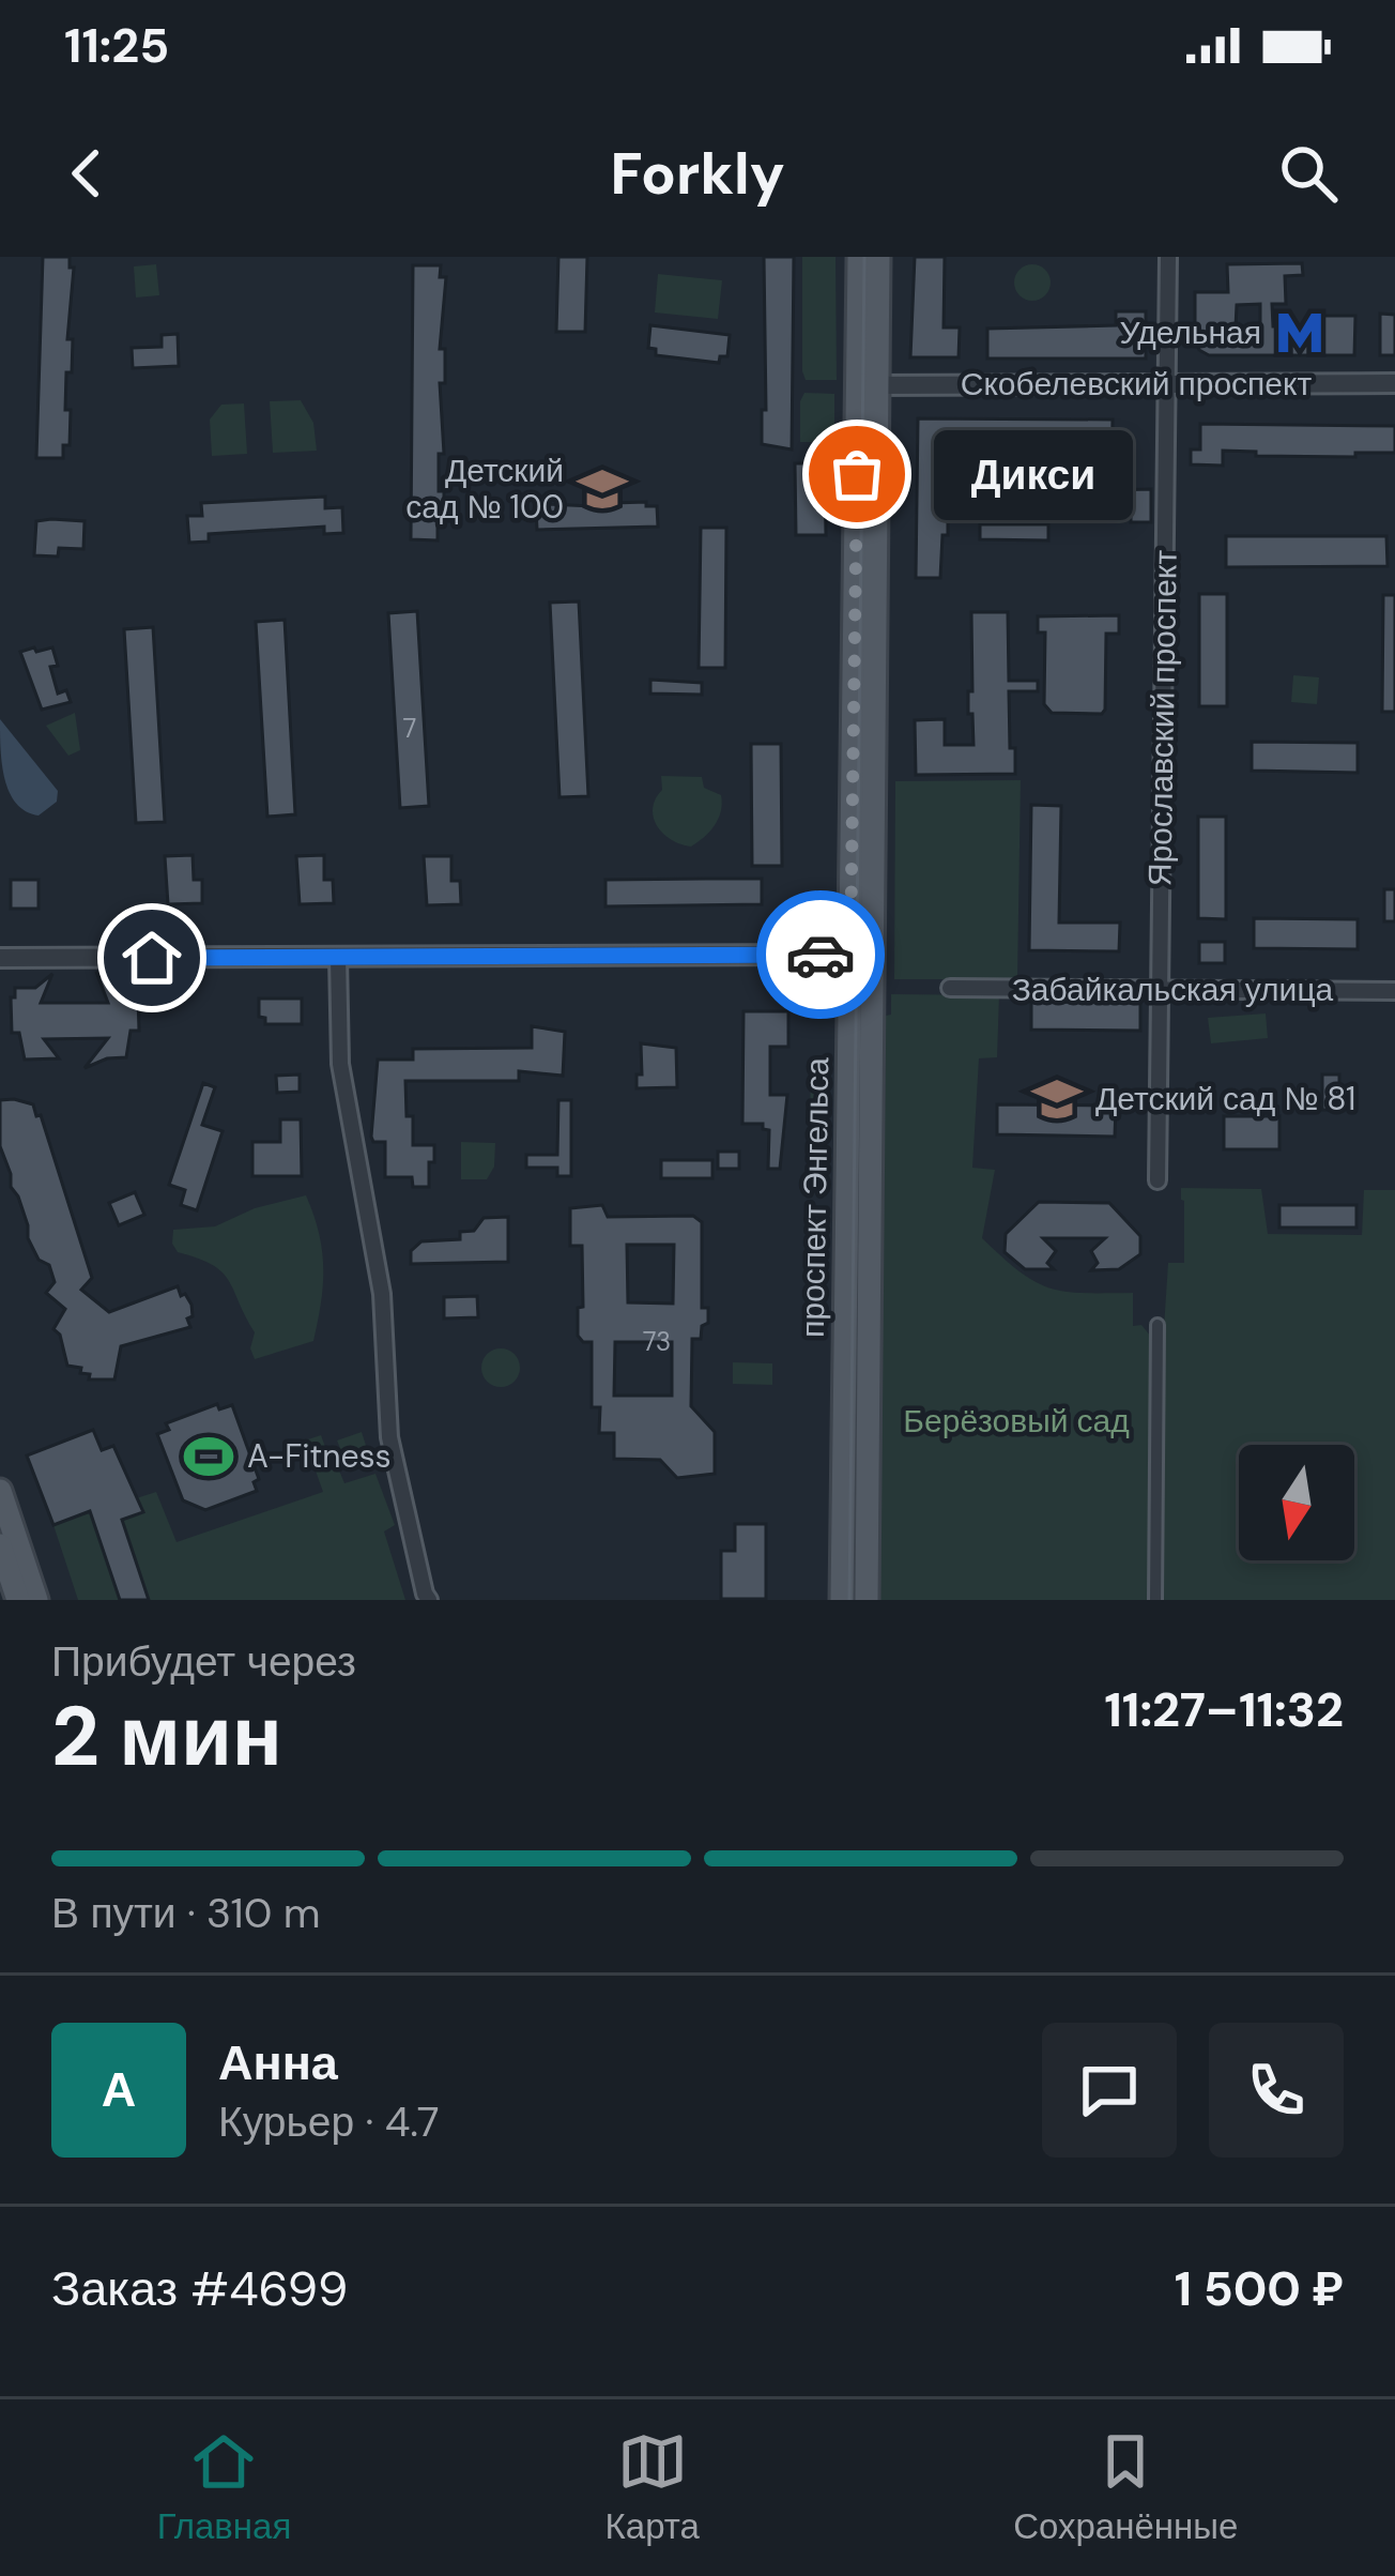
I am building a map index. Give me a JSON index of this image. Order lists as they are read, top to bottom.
{
  "streets": {
    "main road": ["проспект Энгельса"],
    "street": ["Скобелевский проспект", "Ярославский проспект", "Забайкальская улица"]
  },
  "crossings": [
    ["Скобелевский проспект", "Ярославский проспект"],
    ["Скобелевский проспект", "проспект Энгельса"],
    ["Ярославский проспект", "Забайкальская улица"]
  ],
  "parks": ["Берёзовый сад"],
  "places": {
    "metro station": ["Удельная"],
    "other": ["Дикси"],
    "school or university": ["Детский сад № 100", "Детский сад № 81"],
    "sports": ["A-Fitness"]
  },
  "house_numbers": ["7", "73"],
  "north": "bottom",
  "page": {
    "status": "11:25",
    "header": "Forkly",
    "bubble": "Дикси",
    "heading": ["2 мин", "Прибудет через", "11:27–11:32"],
    "panel": [
      "Анна",
      "Курьер · 4.7",
      "Заказ #4699",
      "1 500 ₽"
    ],
    "bar": "В пути · 310 m",
    "round": "А",
    "tabs": ["Главная", "Карта", "Сохранённые"]
  }
}
